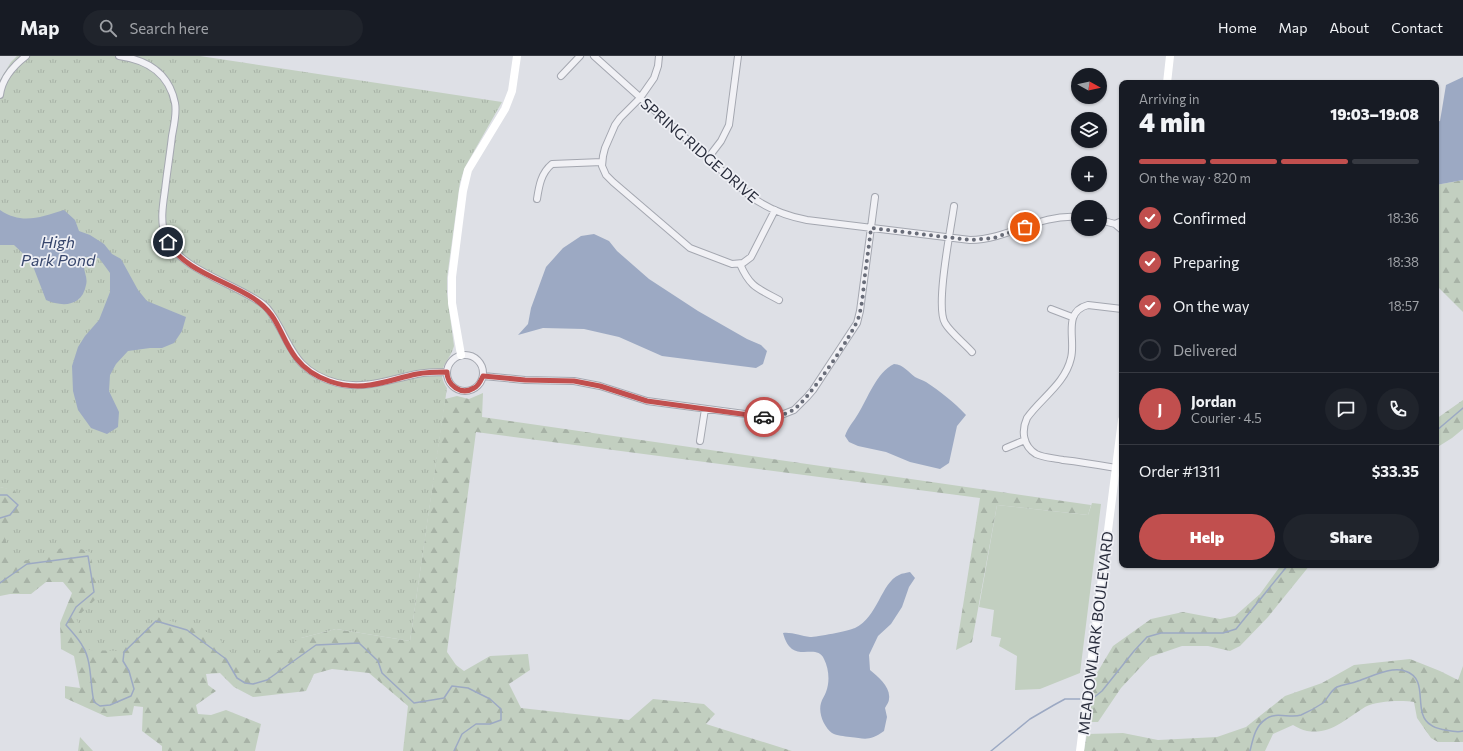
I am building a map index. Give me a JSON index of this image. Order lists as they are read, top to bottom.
{
  "streets": {
    "street": ["SPRING RIDGE DRIVE", "MEADOWLARK BOULEVARD"]
  },
  "water": ["High Park Pond"],
  "north": "right",
  "page": {
    "header": "Map",
    "search": "Search here",
    "nav": [
      "Home",
      "Map",
      "About",
      "Contact"
    ],
    "map_buttons": ["+", "−"],
    "heading": ["4 min", "Arriving in", "19:03–19:08"],
    "panel": [
      "Jordan",
      "Courier · 4.5",
      "Order #1311",
      "$33.35"
    ],
    "bar": "On the way · 820 m",
    "list": [
      ["Confirmed", "18:36"],
      ["Preparing", "18:38"],
      ["On the way", "18:57"],
      "Delivered"
    ],
    "round": "J",
    "buttons": ["Help", "Share"]
  }
}
